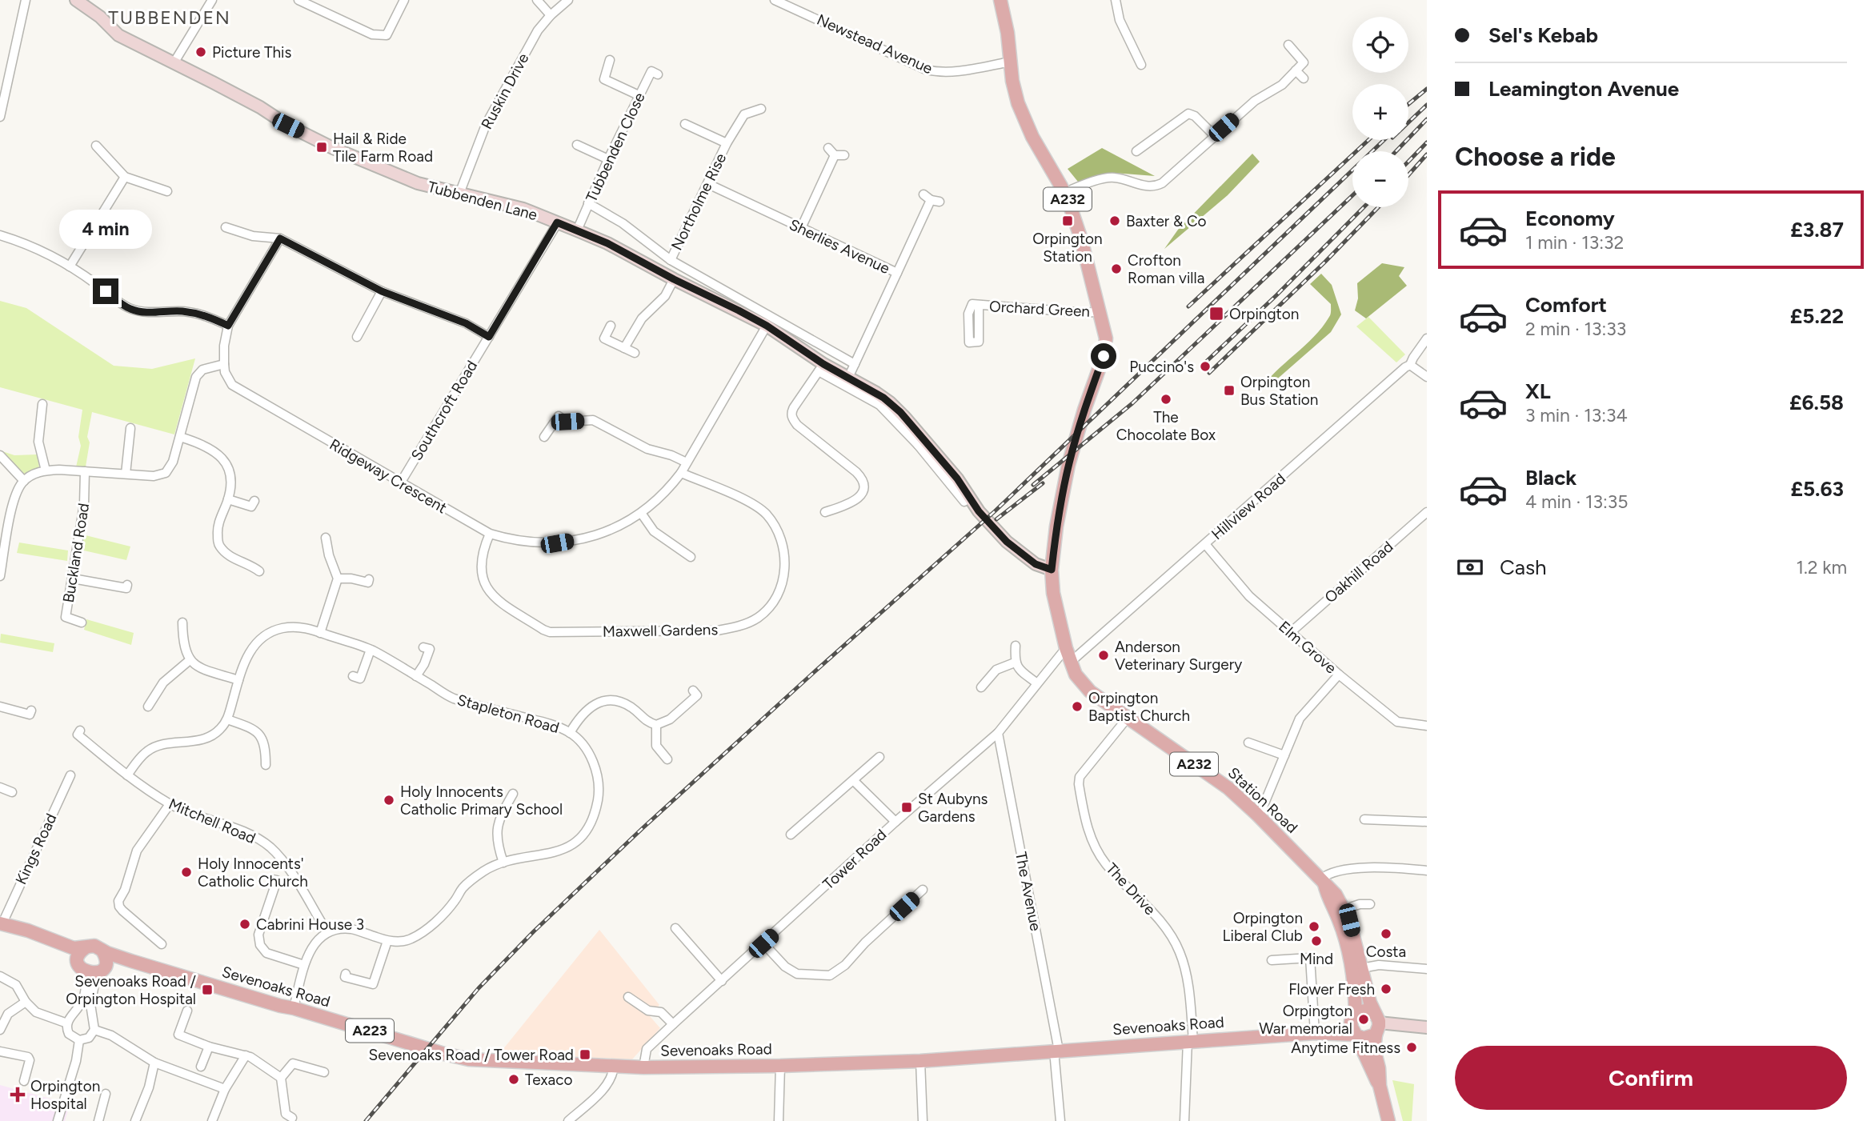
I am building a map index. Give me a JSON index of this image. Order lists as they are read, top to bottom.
{
  "streets": {
    "main road": [
      "A232",
      "Station Road",
      "Sevenoaks Road",
      "A223"
    ],
    "street": [
      "Newstead Avenue",
      "Ruskin Drive",
      "Tubbenden Close",
      "Tubbenden Lane",
      "Northolme Rise",
      "Sherlies Avenue",
      "Orchard Green",
      "Southcroft Road",
      "Ridgeway Crescent",
      "Hillview Road",
      "Buckland Road",
      "Oakhill Road",
      "Maxwell Gardens",
      "Elm Grove",
      "Stapleton Road",
      "Mitchell Road",
      "Kings Road",
      "Tower Road",
      "The Drive",
      "The Avenue"
    ]
  },
  "crossings": [
    ["Newstead Avenue", "A232"],
    ["Ruskin Drive", "Tubbenden Lane"],
    ["Tubbenden Close", "Tubbenden Lane"],
    ["A232", "Orchard Green"],
    ["A232", "Station Road"],
    ["Tubbenden Lane", "Sherlies Avenue"],
    ["Tubbenden Lane", "Southcroft Road"],
    ["Tubbenden Lane", "Ridgeway Crescent"],
    ["Tubbenden Lane", "Station Road"],
    ["Northolme Rise", "Sherlies Avenue"],
    ["Orchard Green", "Station Road"],
    ["Southcroft Road", "Ridgeway Crescent"],
    ["Ridgeway Crescent", "Maxwell Gardens"],
    ["Hillview Road", "Elm Grove"],
    ["Hillview Road", "Station Road"],
    ["Oakhill Road", "Elm Grove"],
    ["Stapleton Road", "Mitchell Road"],
    ["Station Road", "Tower Road"],
    ["Station Road", "The Drive"],
    ["Station Road", "Sevenoaks Road"],
    ["Kings Road", "A223"],
    ["Tower Road", "The Avenue"],
    ["Tower Road", "Sevenoaks Road"],
    ["The Drive", "Sevenoaks Road"],
    ["The Avenue", "Sevenoaks Road"],
    ["Sevenoaks Road", "A223"]
  ],
  "districts": ["TUBBENDEN"],
  "places": {
    "other": [
      "Picture This",
      "Baxter & Co",
      "Crofton Roman villa",
      "Puccino's",
      "The Chocolate Box",
      "Anderson Veterinary Surgery",
      "Orpington Baptist Church",
      "Holy Innocents Catholic Primary School",
      "Holy Innocents' Catholic Church",
      "Cabrini House 3",
      "Orpington Liberal Club",
      "Costa",
      "Mind",
      "Flower Fresh",
      "Orpington War memorial",
      "Anytime Fitness",
      "Texaco"
    ],
    "transit": [
      "Hail & Ride Tile Farm Road",
      "Orpington Station",
      "Orpington",
      "Orpington Bus Station",
      "St Aubyns Gardens",
      "Sevenoaks Road / Orpington Hospital",
      "Sevenoaks Road / Tower Road"
    ],
    "health": ["Orpington Hospital"]
  },
  "page": {
    "banner": ["Sel's Kebab", "Leamington Avenue"],
    "map_buttons": ["+", "−"],
    "heading": "Choose a ride",
    "list": [
      {
        "name": "Economy",
        "note": "1 min · 13:32",
        "value": "£3.87"
      },
      {
        "name": "Comfort",
        "note": "2 min · 13:33",
        "value": "£5.22"
      },
      {
        "name": "XL",
        "note": "3 min · 13:34",
        "value": "£6.58"
      },
      {
        "name": "Black",
        "note": "4 min · 13:35",
        "value": "£5.63"
      }
    ],
    "bubble": "4 min",
    "pay": ["Cash", "1.2 km"],
    "buttons": "Confirm"
  }
}
